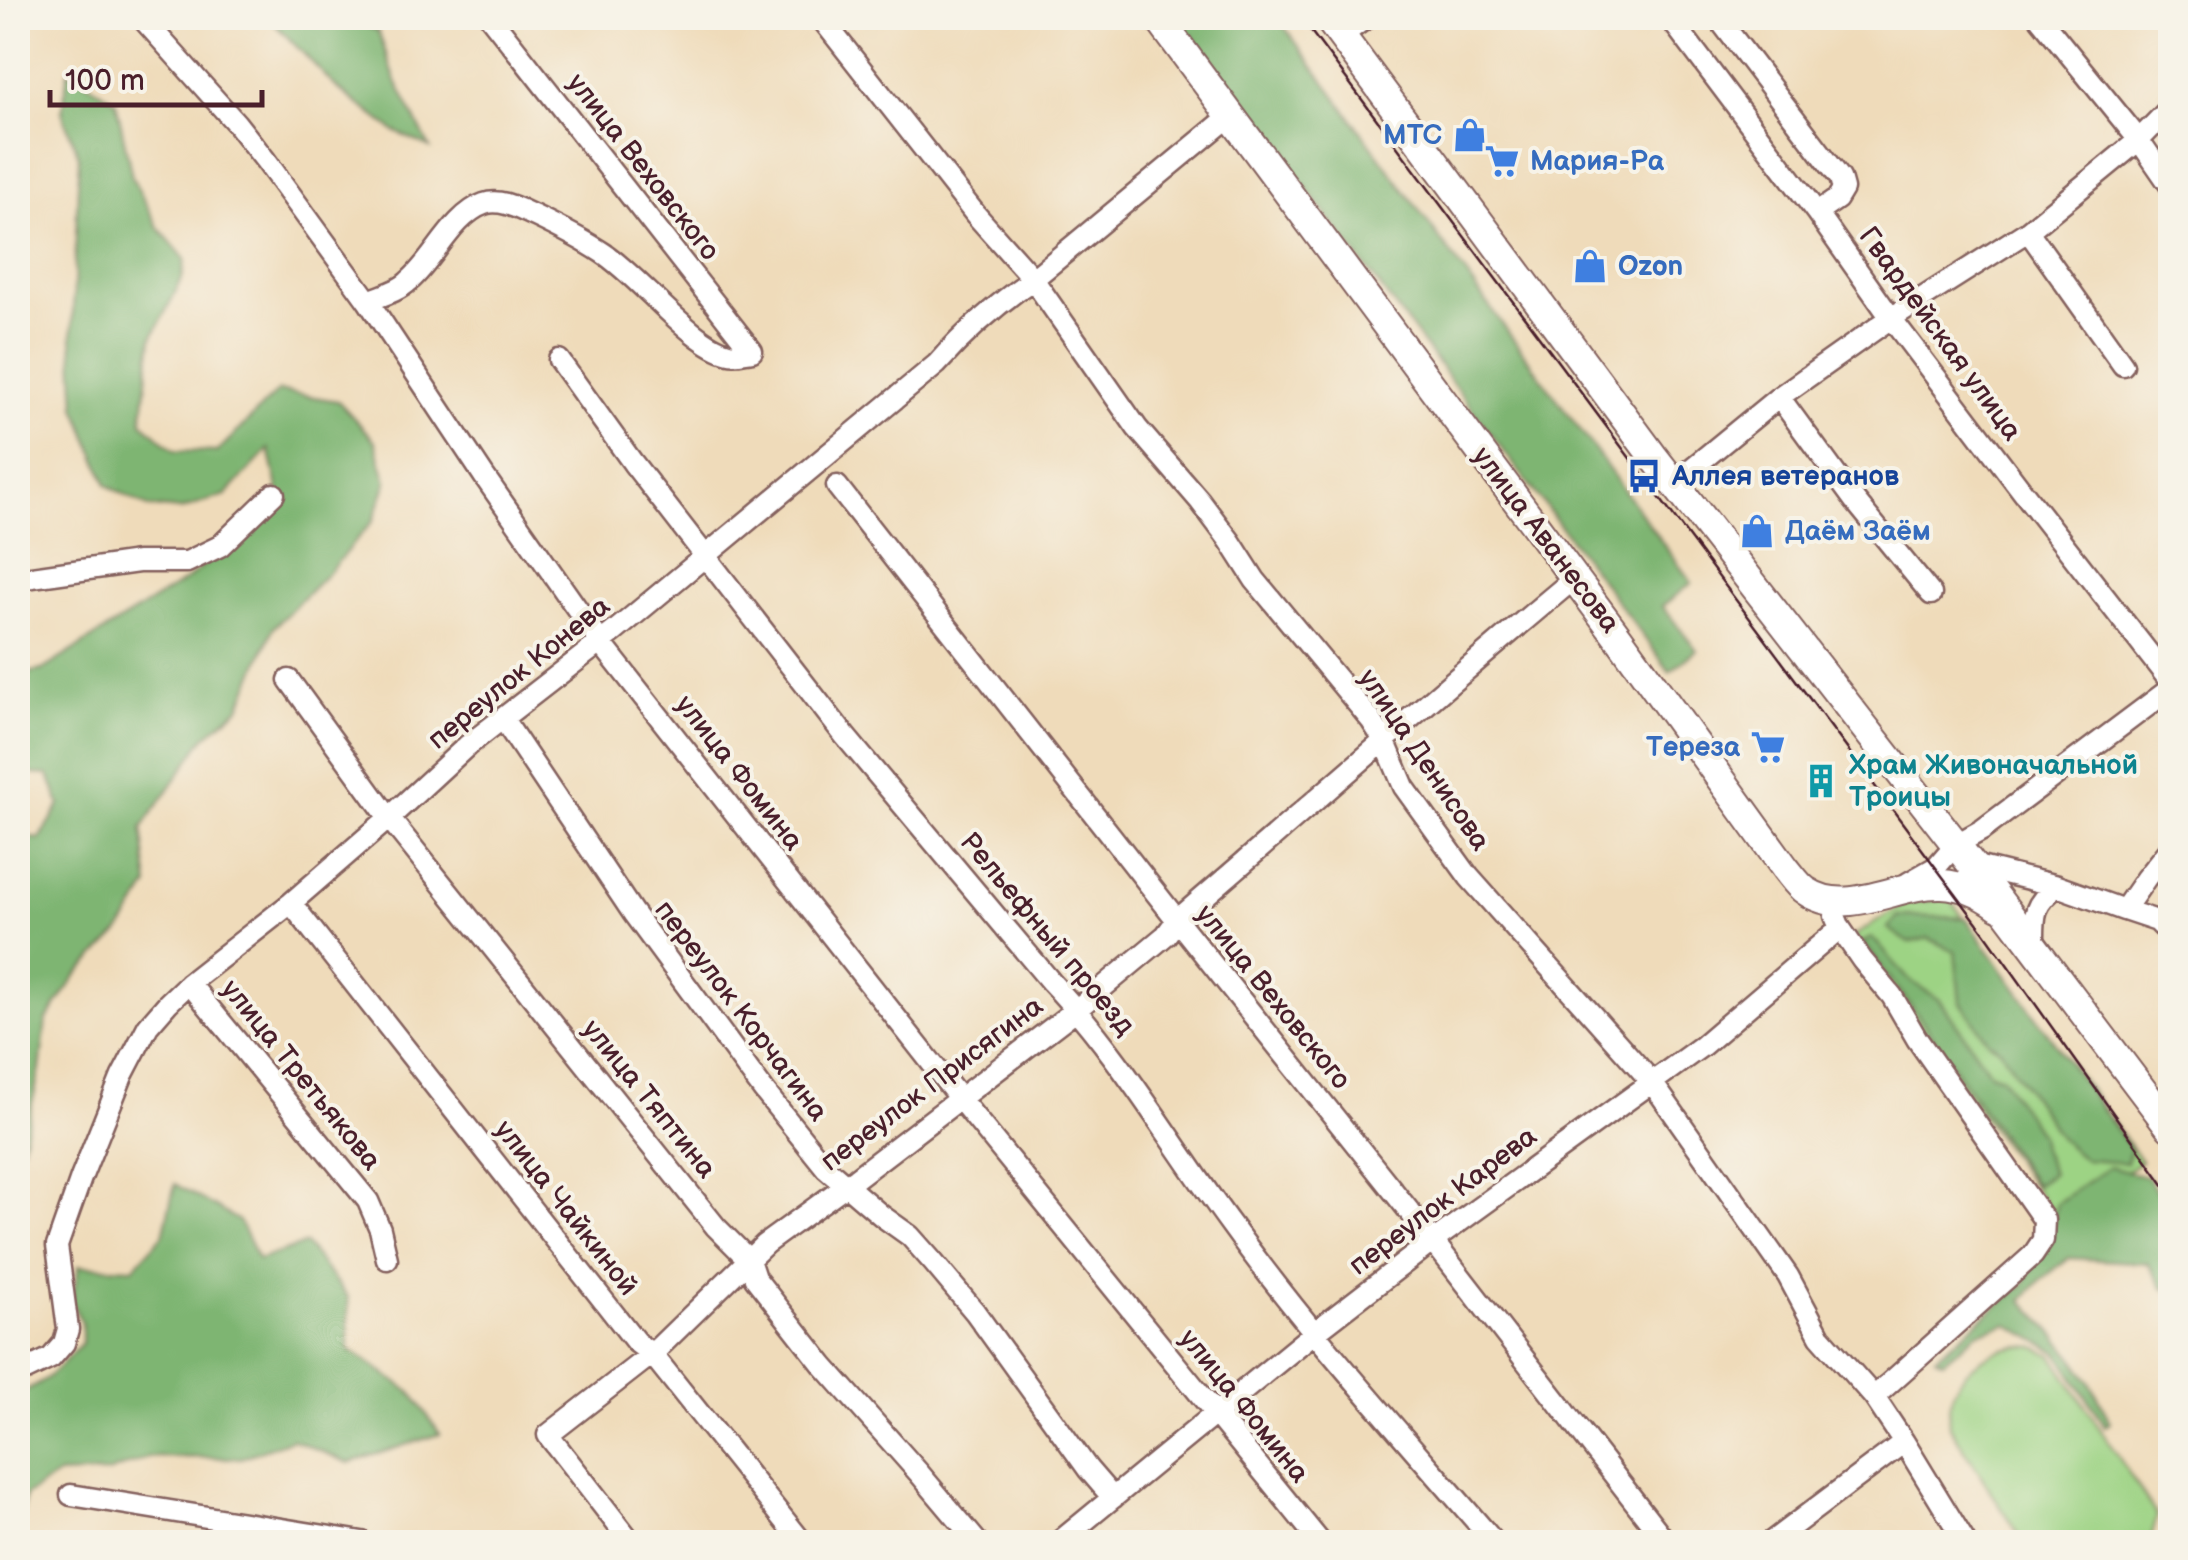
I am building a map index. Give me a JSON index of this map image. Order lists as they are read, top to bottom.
{
  "streets": {
    "highway": ["улица Аванесова"],
    "street": [
      "улица Веховского",
      "Гвардейская улица",
      "переулок Конева",
      "улица Денисова",
      "улица Фомина",
      "Рельефный проезд",
      "переулок Корчагина",
      "улица Третьякова",
      "переулок Присягина",
      "улица Тяптина",
      "переулок Карева",
      "улица Чайкиной"
    ]
  },
  "crossings": [
    ["улица Веховского", "улица Фомина"],
    ["улица Веховского", "переулок Присягина"],
    ["улица Веховского", "переулок Карева"],
    ["улица Аванесова", "переулок Конева"],
    ["улица Аванесова", "переулок Присягина"],
    ["переулок Конева", "улица Денисова"],
    ["переулок Конева", "улица Фомина"],
    ["переулок Конева", "Рельефный проезд"],
    ["переулок Конева", "переулок Корчагина"],
    ["переулок Конева", "улица Третьякова"],
    ["переулок Конева", "улица Тяптина"],
    ["переулок Конева", "улица Чайкиной"],
    ["улица Денисова", "переулок Присягина"],
    ["улица Денисова", "переулок Карева"],
    ["улица Фомина", "переулок Присягина"],
    ["улица Фомина", "переулок Карева"],
    ["Рельефный проезд", "переулок Присягина"],
    ["Рельефный проезд", "переулок Карева"],
    ["переулок Корчагина", "переулок Присягина"],
    ["переулок Корчагина", "переулок Карева"],
    ["переулок Присягина", "улица Тяптина"],
    ["переулок Присягина", "улица Чайкиной"]
  ],
  "places": {
    "shop": ["МТС", "Ozon", "Даём Заём"],
    "supermarket": ["Мария-Ра", "Тереза"],
    "bus stop": ["Аллея ветеранов"],
    "building": ["Храм Живоначальной Троицы"]
  },
  "scale_bar": "100 m"
}
